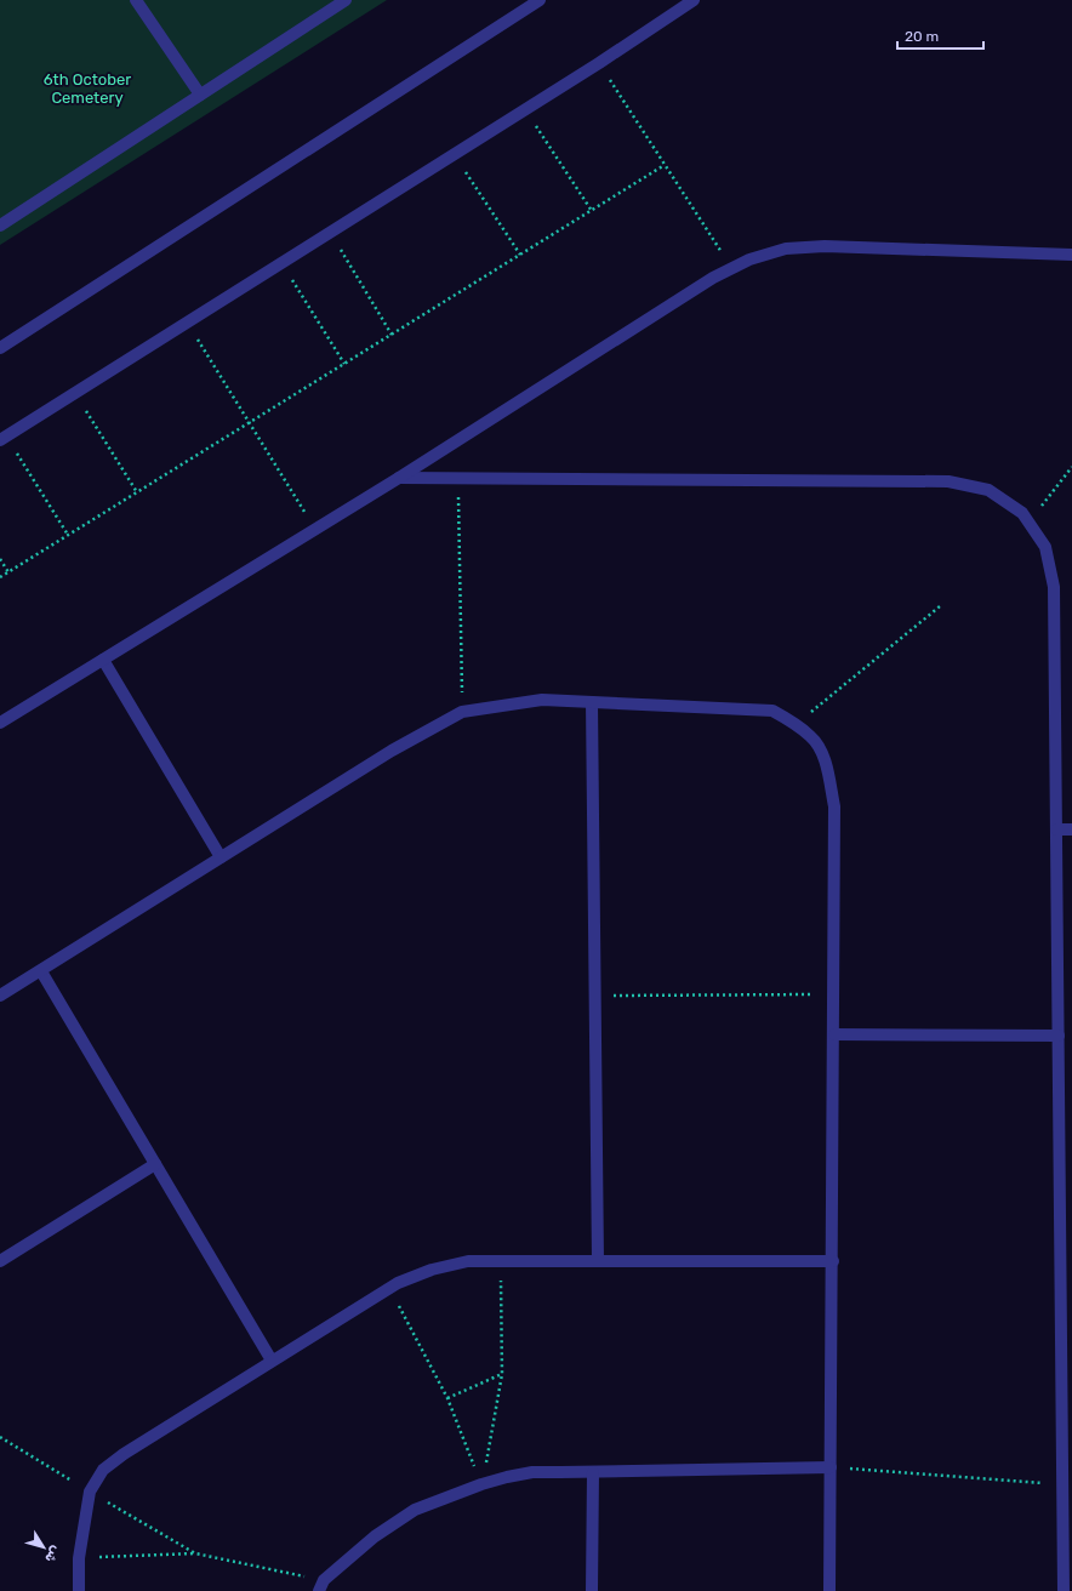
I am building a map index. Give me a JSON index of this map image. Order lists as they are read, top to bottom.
{
  "parks": ["6th October Cemetery"],
  "scale_bar": "20 m",
  "north": "bottom right"
}
